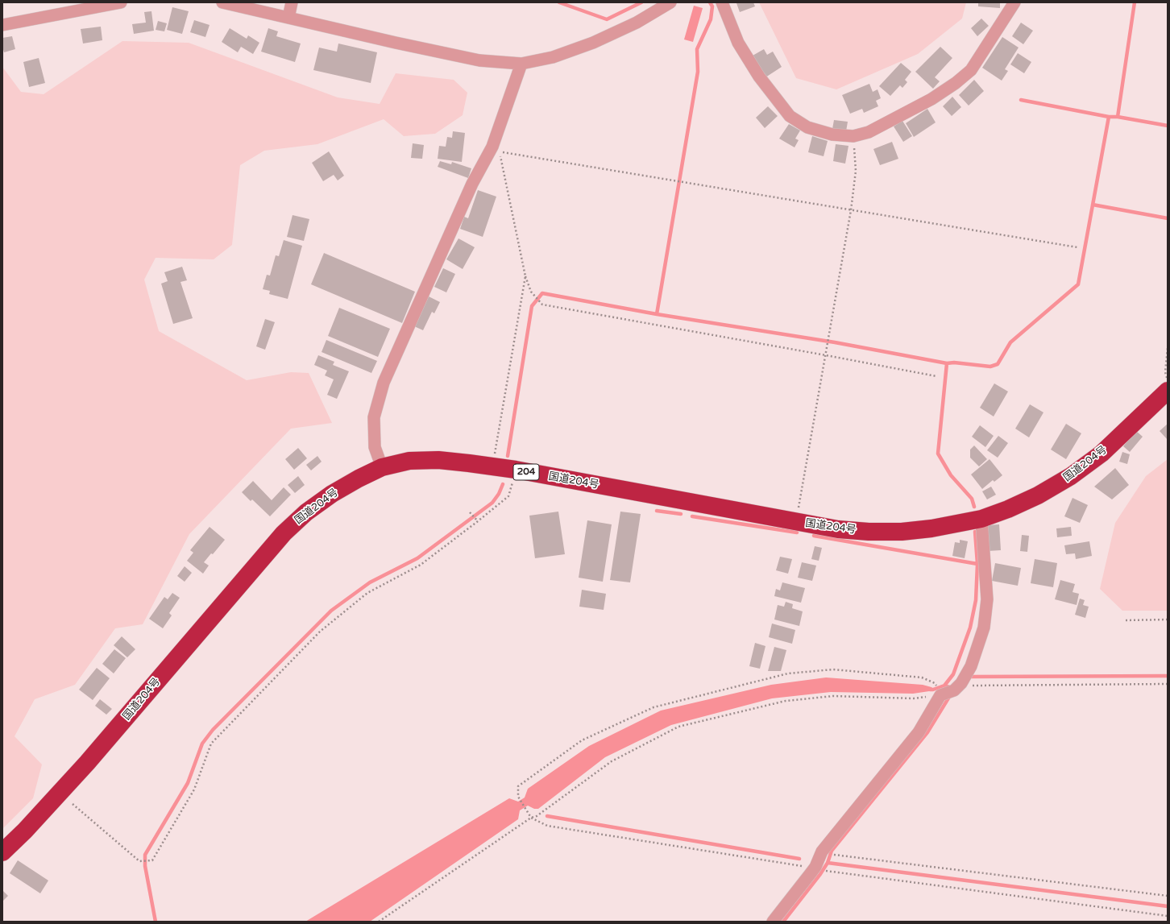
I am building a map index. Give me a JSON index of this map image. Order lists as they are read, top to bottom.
{
  "streets": {
    "highway": ["国道204号", "204"]
  }
}
